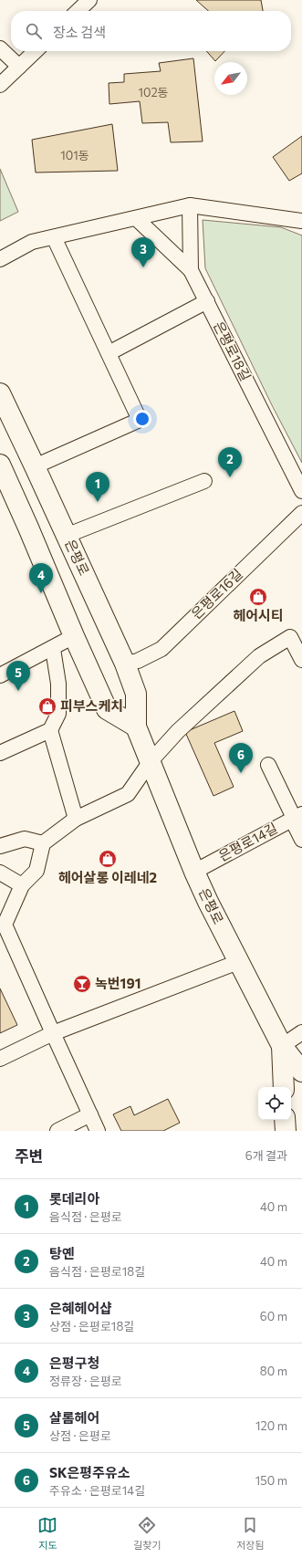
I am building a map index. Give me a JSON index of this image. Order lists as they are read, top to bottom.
{
  "streets": {
    "main road": ["은평로"],
    "street": ["은평로18길", "은평로16길", "은평로14길"]
  },
  "crossings": [
    ["은평로", "은평로16길"],
    ["은평로", "은평로14길"]
  ],
  "places": {
    "shop": ["헤어시티", "피부스케치", "헤어살롱 이레네2"],
    "bar": ["녹번191"]
  },
  "house_numbers": ["102동", "101동"],
  "north": "bottom left",
  "page": {
    "search": "장소 검색",
    "pins": [
      "3",
      "2",
      "1",
      "4",
      "5",
      "6"
    ],
    "heading": ["주변", "6개 결과"],
    "list": [
      {
        "mark": "1",
        "name": "롯데리아",
        "note": "음식점 · 은평로",
        "value": "40 m"
      },
      {
        "mark": "2",
        "name": "탕옌",
        "note": "음식점 · 은평로18길",
        "value": "40 m"
      },
      {
        "mark": "3",
        "name": "은혜헤어샵",
        "note": "상점 · 은평로18길",
        "value": "60 m"
      },
      {
        "mark": "4",
        "name": "은평구청",
        "note": "정류장 · 은평로",
        "value": "80 m"
      },
      {
        "mark": "5",
        "name": "샬롬헤어",
        "note": "상점 · 은평로",
        "value": "120 m"
      },
      {
        "mark": "6",
        "name": "SK은평주유소",
        "note": "주유소 · 은평로14길",
        "value": "150 m"
      }
    ],
    "nav": ["지도", "길찾기", "저장됨"]
  }
}
